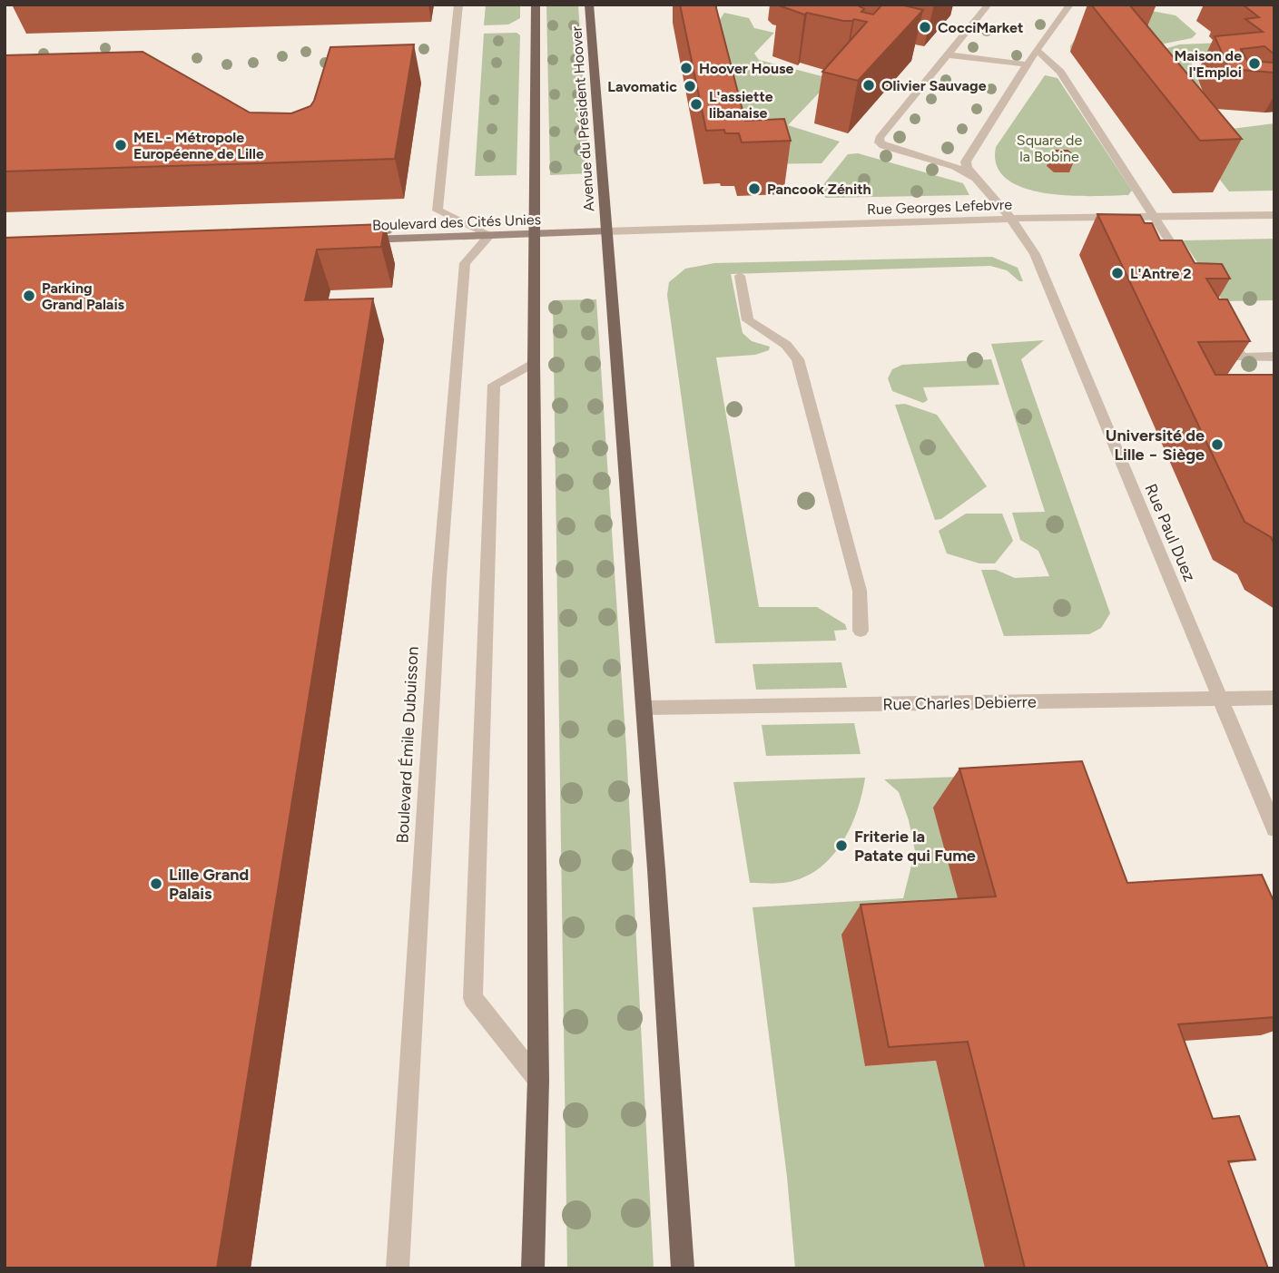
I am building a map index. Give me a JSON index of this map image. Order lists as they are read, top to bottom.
{
  "streets": {
    "main road": ["Avenue du Président Hoover", "Boulevard des Cités Unies"],
    "street": [
      "Rue Georges Lefebvre",
      "Rue Paul Duez",
      "Rue Charles Debierre",
      "Boulevard Émile Dubuisson"
    ]
  },
  "crossings": [
    ["Avenue du Président Hoover", "Rue Georges Lefebvre"],
    ["Avenue du Président Hoover", "Boulevard des Cités Unies"],
    ["Rue Georges Lefebvre", "Boulevard des Cités Unies"],
    ["Rue Georges Lefebvre", "Rue Paul Duez"],
    ["Boulevard des Cités Unies", "Boulevard Émile Dubuisson"],
    ["Rue Paul Duez", "Rue Charles Debierre"]
  ],
  "parks": ["Square de la Bobine"],
  "places": [
    "CocciMarket",
    "Maison de l'Emploi",
    "Hoover House",
    "Olivier Sauvage",
    "Lavomatic",
    "L'assiette libanaise",
    "MEL - Métropole Européenne de Lille",
    "Pancook Zénith",
    "L'Antre 2",
    "Parking Grand Palais",
    "Université de Lille − Siège",
    "Friterie la Patate qui Fume",
    "Lille Grand Palais"
  ]
}
